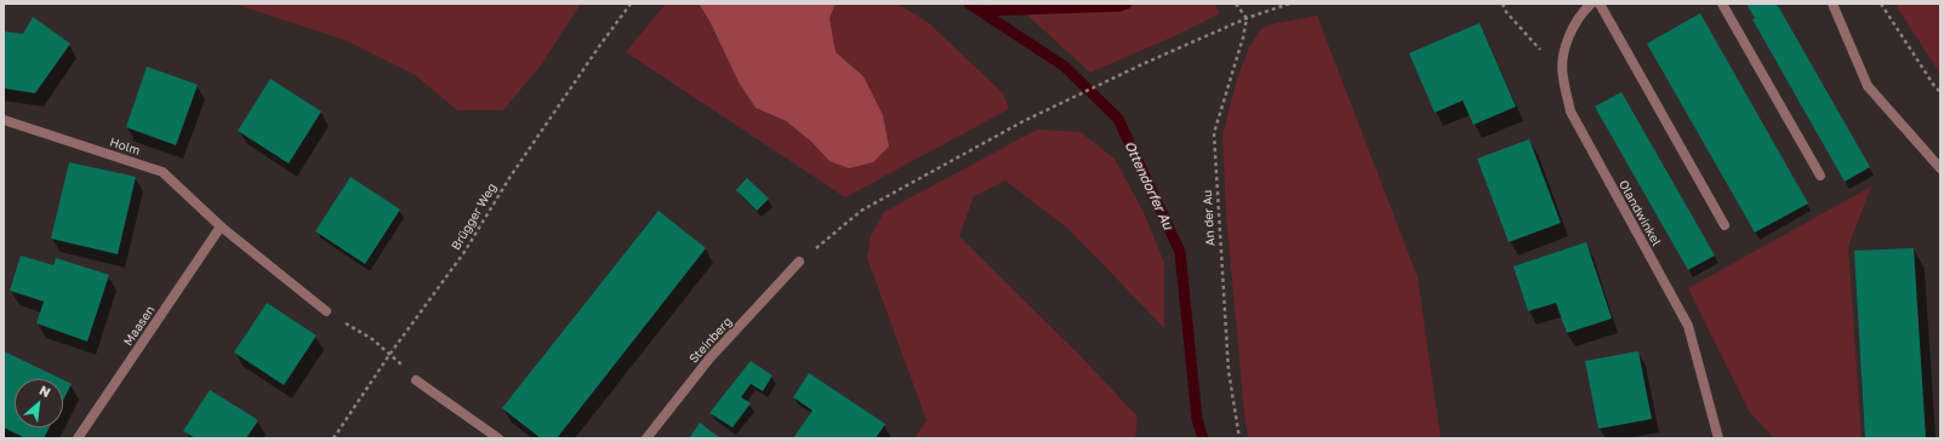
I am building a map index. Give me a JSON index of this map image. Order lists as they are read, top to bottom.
{
  "streets": {
    "street": [
      "Holm",
      "Olandwinkel",
      "Maasen",
      "Steinberg"
    ],
    "path": ["Brügger Weg", "An der Au"]
  },
  "crossings": [
    ["Holm", "Maasen"]
  ],
  "water": ["Ottendorfer Au"],
  "north": "top right"
}
